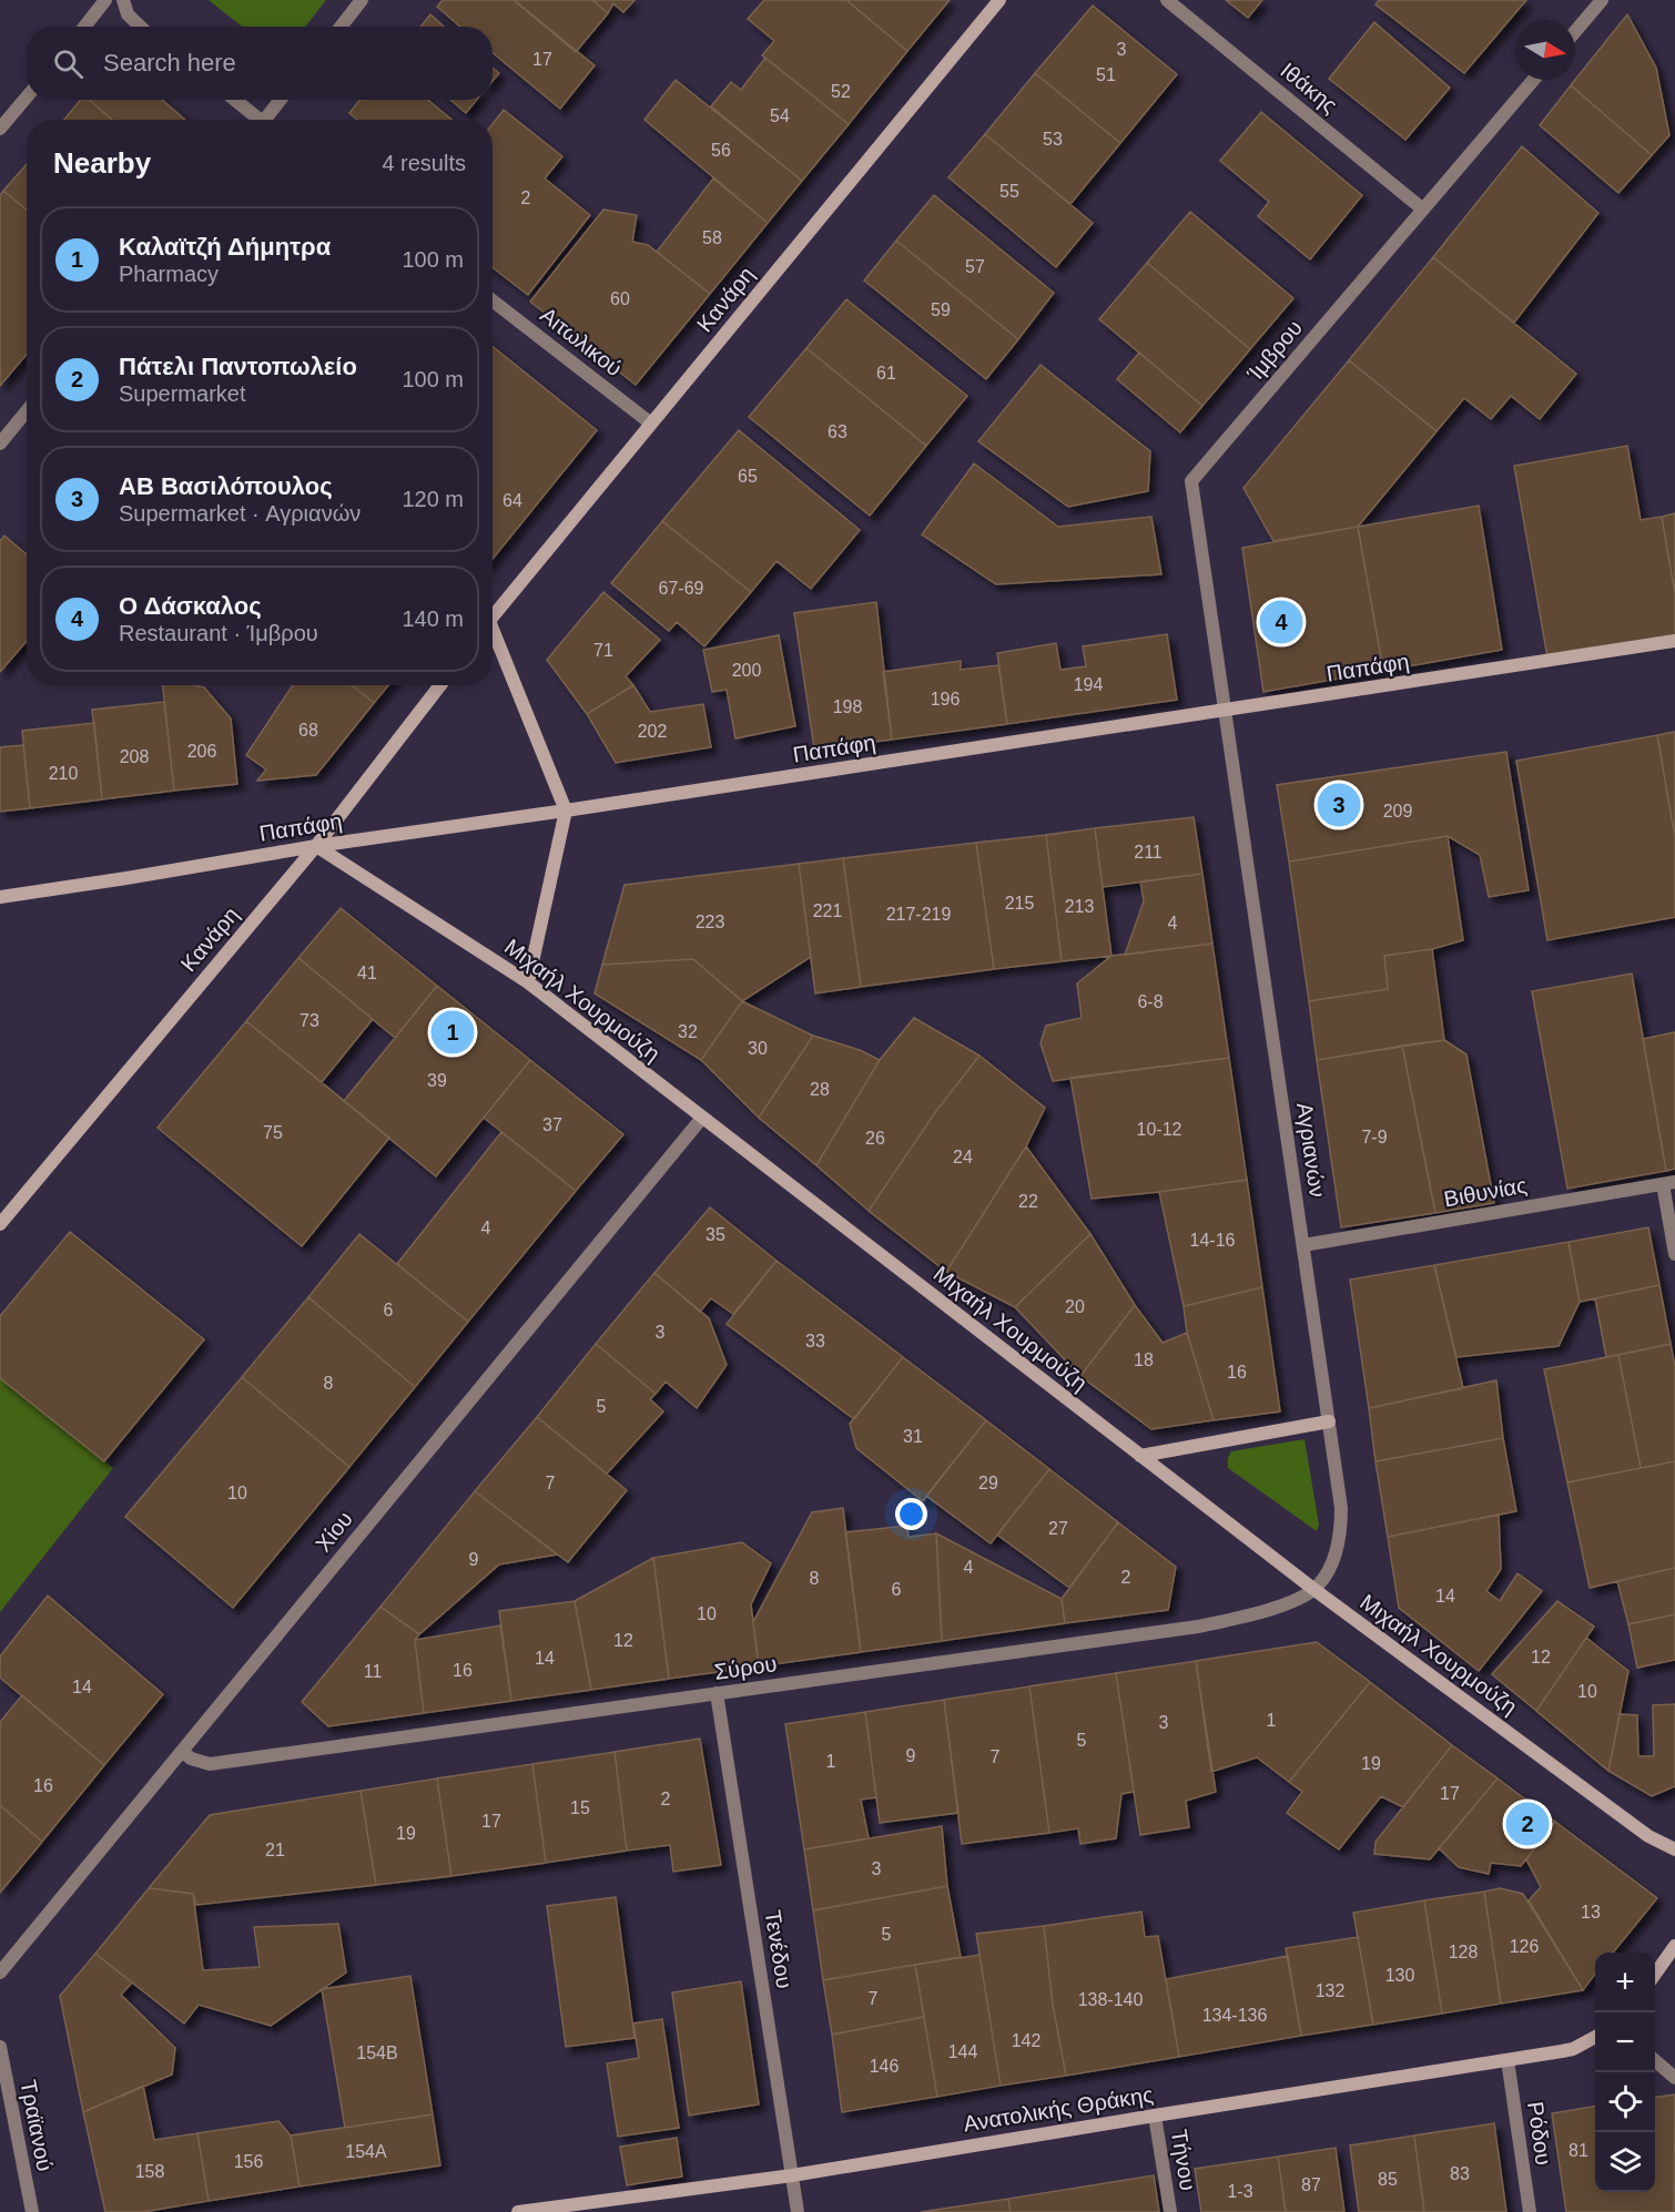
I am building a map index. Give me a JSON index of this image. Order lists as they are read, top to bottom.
{
  "streets": {
    "street": [
      "Ιθάκης",
      "Κανάρη",
      "Αιτωλικού",
      "Ίμβρου",
      "Παπάφη",
      "Μιχαήλ Χουρμούζη",
      "Αγριανών",
      "Βιθυνίας",
      "Χίου",
      "Σύρου",
      "Τενέδου",
      "Ανατολικής Θράκης",
      "Τραϊανού",
      "Ρόδου",
      "Τήνου"
    ]
  },
  "crossings": [
    ["Ιθάκης", "Ίμβρου"],
    ["Κανάρη", "Αιτωλικού"],
    ["Κανάρη", "Παπάφη"],
    ["Κανάρη", "Μιχαήλ Χουρμούζη"],
    ["Ίμβρου", "Παπάφη"],
    ["Ίμβρου", "Αγριανών"],
    ["Παπάφη", "Μιχαήλ Χουρμούζη"],
    ["Παπάφη", "Αγριανών"],
    ["Μιχαήλ Χουρμούζη", "Αγριανών"],
    ["Μιχαήλ Χουρμούζη", "Χίου"],
    ["Μιχαήλ Χουρμούζη", "Σύρου"],
    ["Αγριανών", "Βιθυνίας"],
    ["Αγριανών", "Σύρου"],
    ["Χίου", "Σύρου"],
    ["Σύρου", "Τενέδου"],
    ["Τενέδου", "Ανατολικής Θράκης"],
    ["Ανατολικής Θράκης", "Ρόδου"],
    ["Ανατολικής Θράκης", "Τήνου"]
  ],
  "house_numbers": [
    "3",
    "17",
    "51",
    "52",
    "54",
    "53",
    "56",
    "55",
    "2",
    "58",
    "57",
    "60",
    "59",
    "61",
    "63",
    "65",
    "64",
    "67-69",
    "71",
    "200",
    "194",
    "196",
    "198",
    "68",
    "202",
    "206",
    "208",
    "210",
    "209",
    "211",
    "215",
    "213",
    "221",
    "217-219",
    "223",
    "4",
    "41",
    "6-8",
    "73",
    "32",
    "30",
    "39",
    "28",
    "37",
    "10-12",
    "75",
    "7-9",
    "26",
    "24",
    "22",
    "4",
    "35",
    "14-16",
    "20",
    "6",
    "3",
    "33",
    "18",
    "16",
    "8",
    "5",
    "31",
    "7",
    "29",
    "10",
    "27",
    "9",
    "4",
    "2",
    "8",
    "6",
    "14",
    "10",
    "12",
    "12",
    "14",
    "16",
    "11",
    "14",
    "10",
    "1",
    "3",
    "5",
    "9",
    "7",
    "1",
    "19",
    "16",
    "17",
    "2",
    "15",
    "17",
    "19",
    "21",
    "3",
    "13",
    "5",
    "126",
    "128",
    "130",
    "132",
    "7",
    "138-140",
    "134-136",
    "142",
    "144",
    "154Β",
    "146",
    "81",
    "154Α",
    "156",
    "158",
    "83",
    "85",
    "87",
    "1-3"
  ],
  "north": "right",
  "page": {
    "search": "Search here",
    "heading": ["Nearby", "4 results"],
    "list": [
      {
        "mark": "1",
        "name": "Καλαϊτζή Δήμητρα",
        "note": "Pharmacy",
        "value": "100 m"
      },
      {
        "mark": "2",
        "name": "Πάτελι Παντοπωλείο",
        "note": "Supermarket",
        "value": "100 m"
      },
      {
        "mark": "3",
        "name": "ΑΒ Βασιλόπουλος",
        "note": "Supermarket · Αγριανών",
        "value": "120 m"
      },
      {
        "mark": "4",
        "name": "Ο Δάσκαλος",
        "note": "Restaurant · Ίμβρου",
        "value": "140 m"
      }
    ],
    "pins": [
      "4",
      "3",
      "1",
      "2"
    ],
    "map_buttons": ["+", "−"]
  }
}
